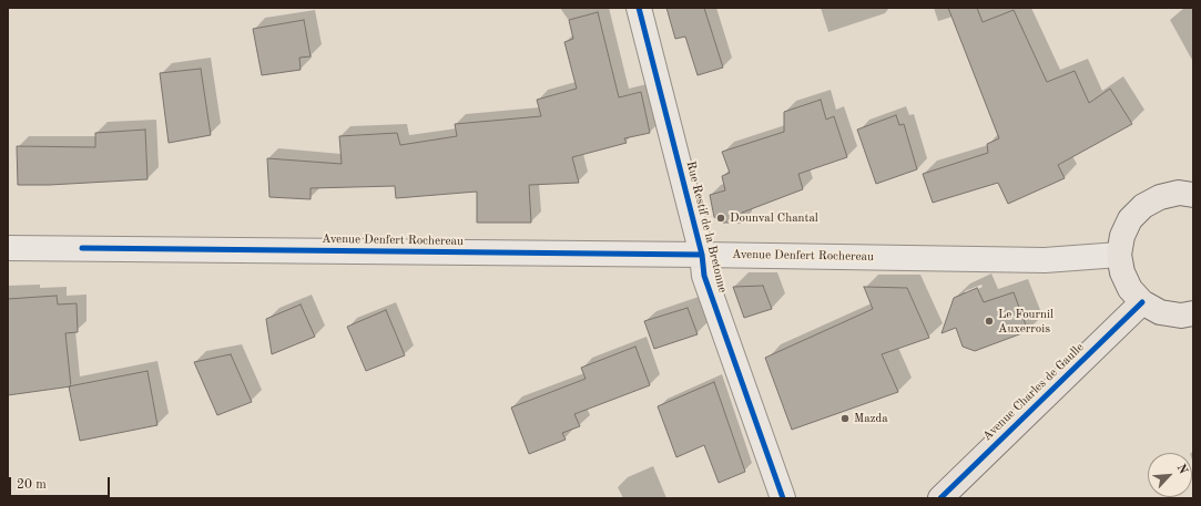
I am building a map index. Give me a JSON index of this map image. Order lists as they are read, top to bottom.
{
  "streets": {
    "main road": ["Avenue Charles de Gaulle"],
    "street": ["Rue Restif de la Bretonne", "Avenue Denfert Rochereau"]
  },
  "crossings": [
    ["Rue Restif de la Bretonne", "Avenue Denfert Rochereau"]
  ],
  "places": ["Dounval Chantal", "Le Fournil Auxerrois", "Mazda"],
  "scale_bar": "20 m",
  "north": "top right"
}
